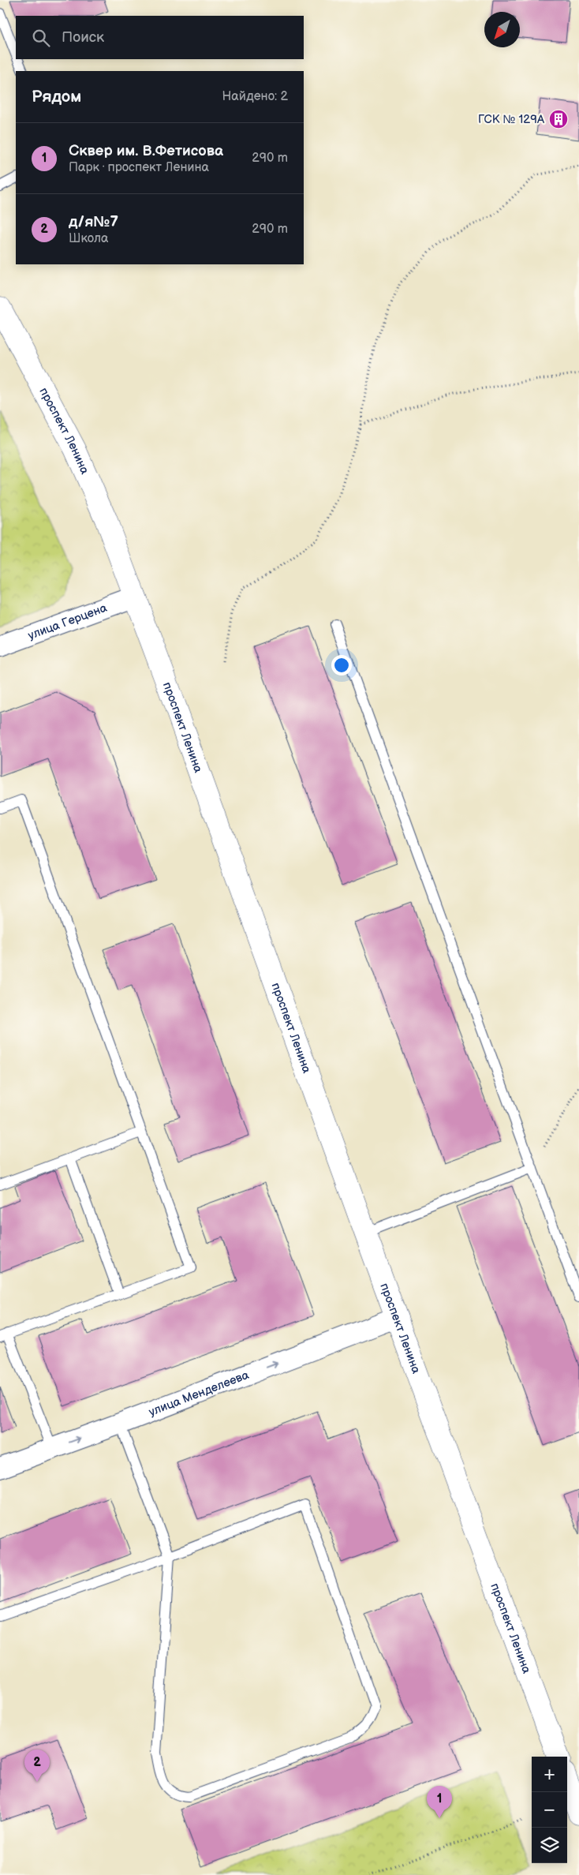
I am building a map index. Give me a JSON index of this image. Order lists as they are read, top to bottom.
{
  "streets": {
    "street": ["проспект Ленина", "улица Герцена", "улица Менделеева"]
  },
  "crossings": [
    ["проспект Ленина", "улица Герцена"],
    ["проспект Ленина", "улица Менделеева"]
  ],
  "one_way": ["улица Менделеева"],
  "places": {
    "building": ["ГСК № 129А"]
  },
  "north": "bottom left",
  "page": {
    "search": "Поиск",
    "heading": ["Рядом", "Найдено: 2"],
    "list": [
      {
        "mark": "1",
        "name": "Сквер им. В.Фетисова",
        "note": "Парк · проспект Ленина",
        "value": "290 m"
      },
      {
        "mark": "2",
        "name": "д/я№7",
        "note": "Школа",
        "value": "290 m"
      }
    ],
    "pins": ["2", "1"],
    "map_buttons": ["+", "−"]
  }
}
